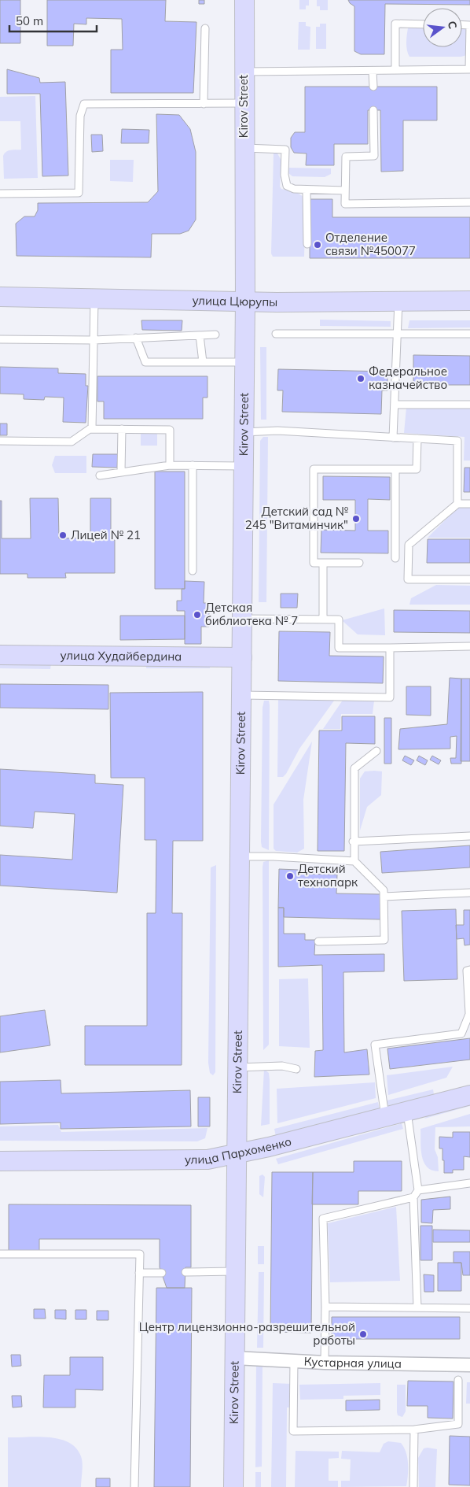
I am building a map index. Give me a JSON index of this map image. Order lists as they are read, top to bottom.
{
  "streets": {
    "street": [
      "Kirov Street",
      "улица Цюрупы",
      "улица Худайбердина",
      "улица Пархоменко",
      "Кустарная улица"
    ]
  },
  "crossings": [
    ["Kirov Street", "улица Цюрупы"],
    ["Kirov Street", "улица Худайбердина"],
    ["Kirov Street", "улица Пархоменко"],
    ["Kirov Street", "Кустарная улица"]
  ],
  "places": [
    "Отделение связи №450077",
    "Федеральное казначейство",
    "Детский сад № 245 \"Витаминчик\"",
    "Лицей № 21",
    "Детская библиотека № 7",
    "Детский технопарк",
    "Центр лицензионно-разрешительной работы"
  ],
  "scale_bar": "50 m",
  "north": "right"
}
